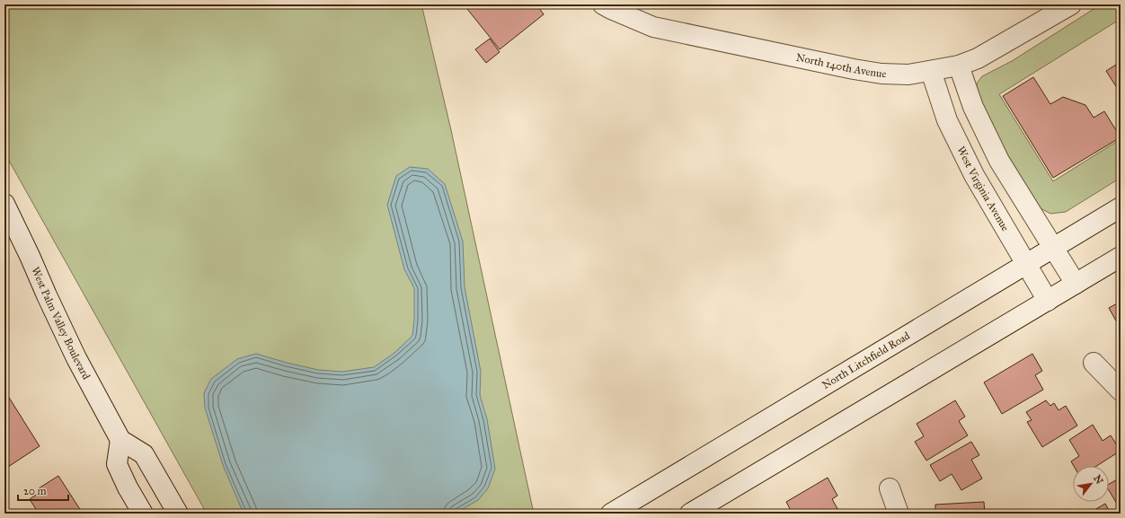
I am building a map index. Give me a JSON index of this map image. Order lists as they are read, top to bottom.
{
  "streets": {
    "street": [
      "North 140th Avenue",
      "West Virginia Avenue",
      "West Palm Valley Boulevard",
      "North Litchfield Road"
    ]
  },
  "crossings": [
    ["North 140th Avenue", "West Virginia Avenue"],
    ["West Virginia Avenue", "North Litchfield Road"]
  ],
  "scale_bar": "20 m",
  "north": "top right"
}
